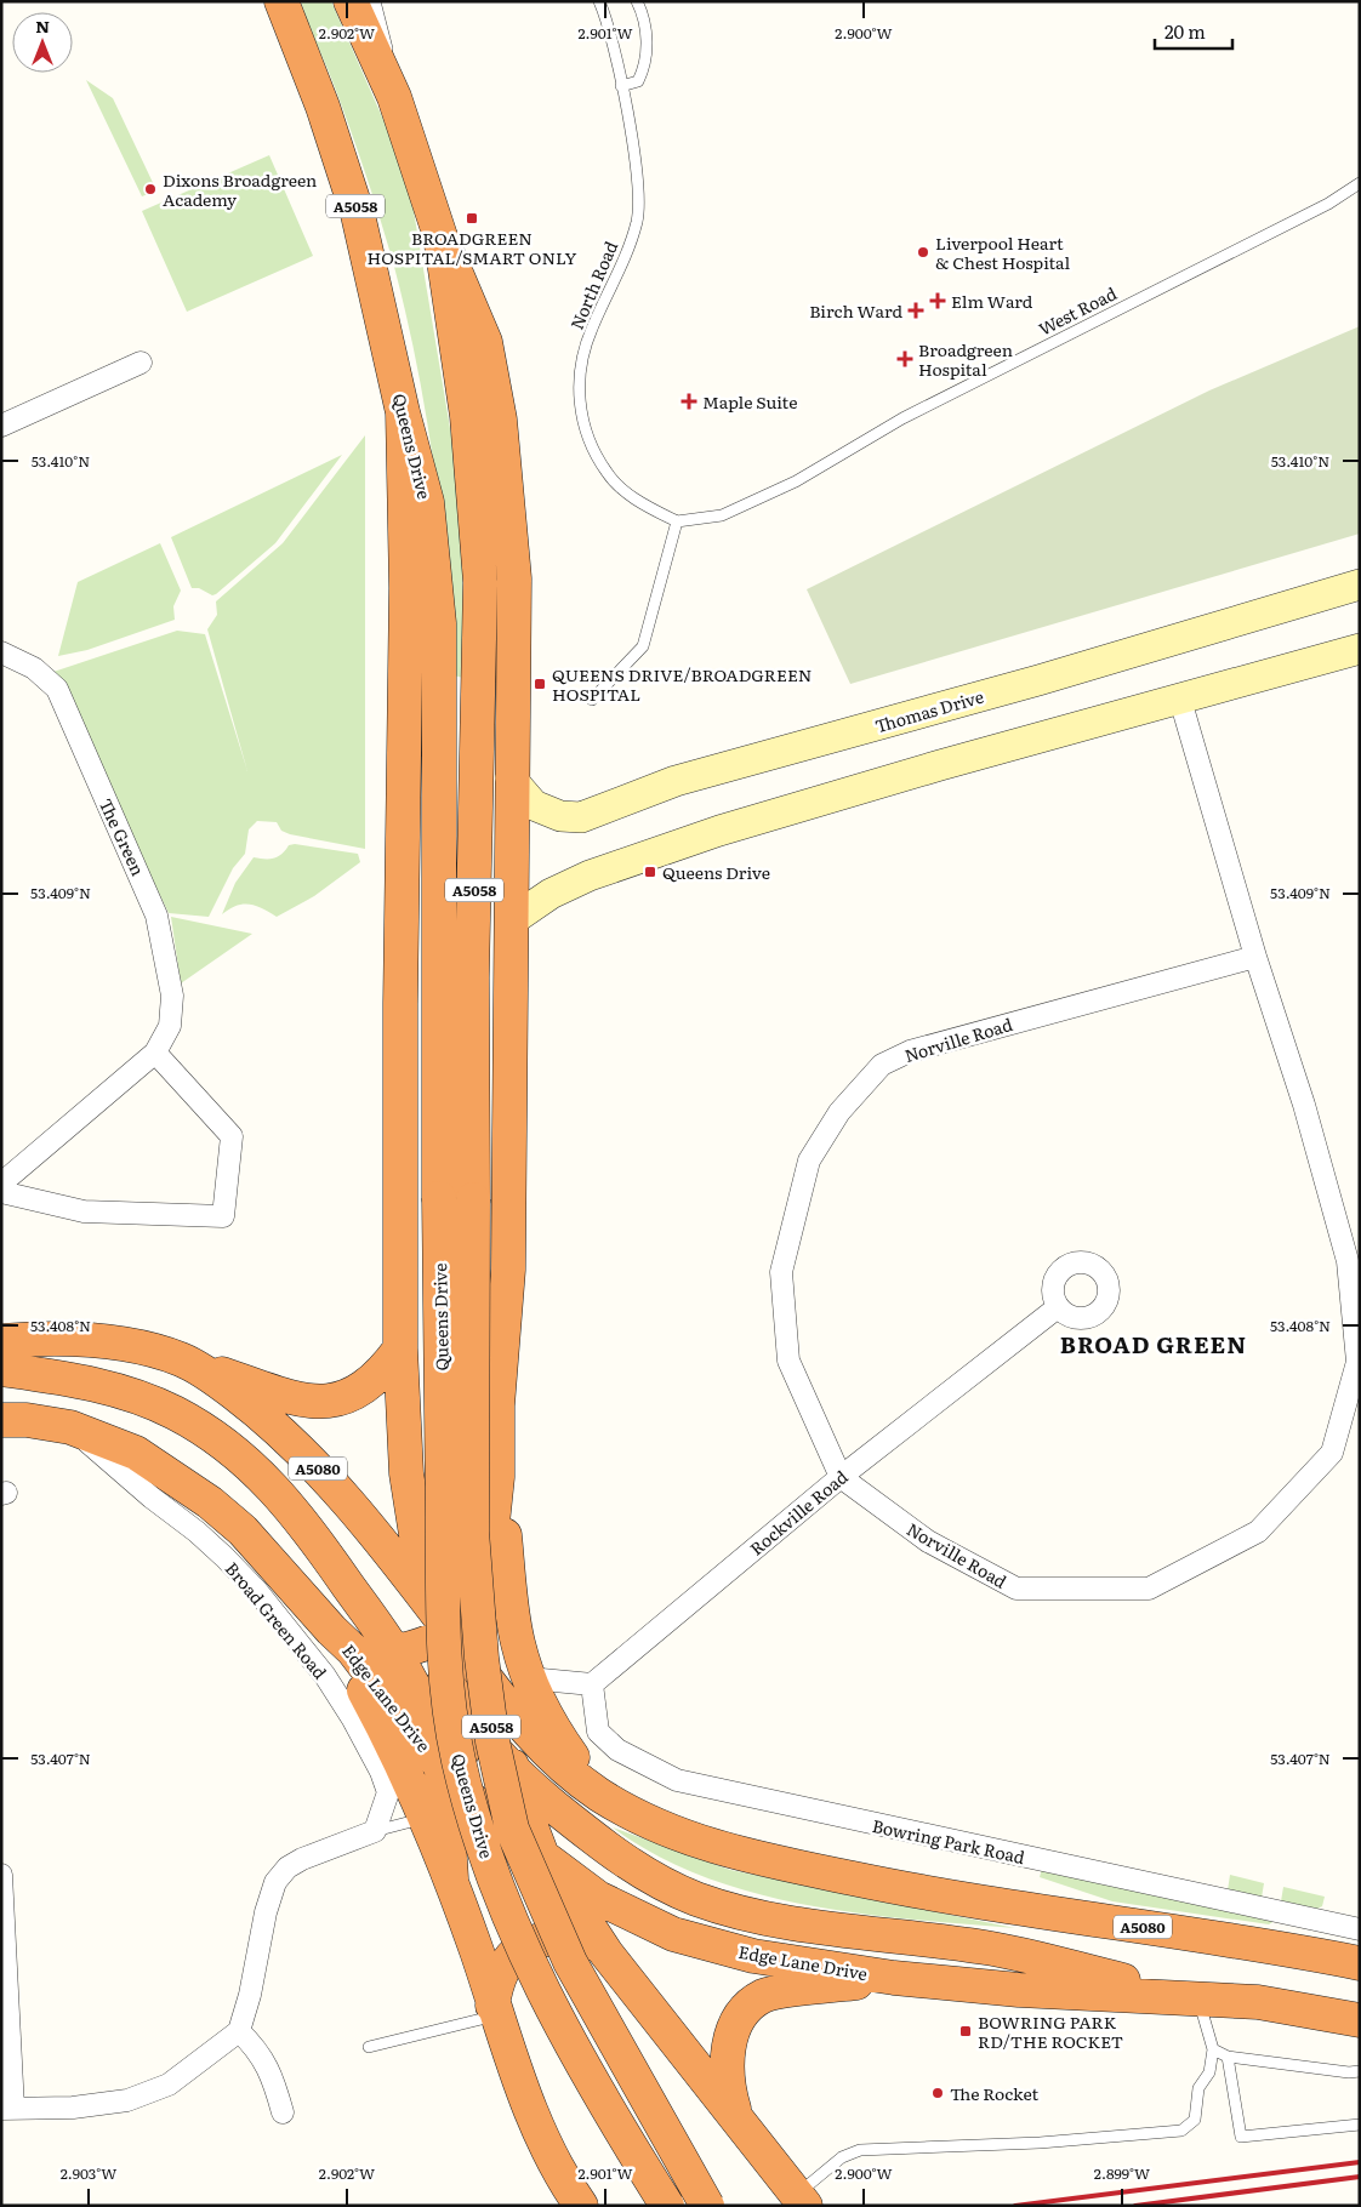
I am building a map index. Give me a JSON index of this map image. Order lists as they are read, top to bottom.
{
  "streets": {
    "highway": [
      "A5058",
      "Queens Drive",
      "A5080",
      "Edge Lane Drive"
    ],
    "street": [
      "Thomas Drive",
      "The Green",
      "Norville Road",
      "Rockville Road",
      "Broad Green Road",
      "Bowring Park Road"
    ],
    "lane": ["North Road", "West Road"]
  },
  "crossings": [
    ["North Road", "West Road"],
    ["Norville Road", "Rockville Road"],
    ["Rockville Road", "Bowring Park Road"],
    ["Broad Green Road", "Edge Lane Drive"]
  ],
  "districts": ["BROAD GREEN"],
  "places": {
    "other": ["Dixons Broadgreen Academy", "Liverpool Heart & Chest Hospital", "The Rocket"],
    "transit": [
      "BROADGREEN HOSPITAL/SMART ONLY",
      "QUEENS DRIVE/BROADGREEN HOSPITAL",
      "Queens Drive",
      "BOWRING PARK RD/THE ROCKET"
    ],
    "health": [
      "Elm Ward",
      "Birch Ward",
      "Broadgreen Hospital",
      "Maple Suite"
    ]
  },
  "scale_bar": "20 m",
  "north": "top",
  "coordinates": [
    "2.902°W",
    "2.901°W",
    "2.900°W",
    "53.410°N",
    "53.409°N",
    "53.408°N",
    "53.407°N",
    "2.903°W",
    "2.899°W"
  ]
}
